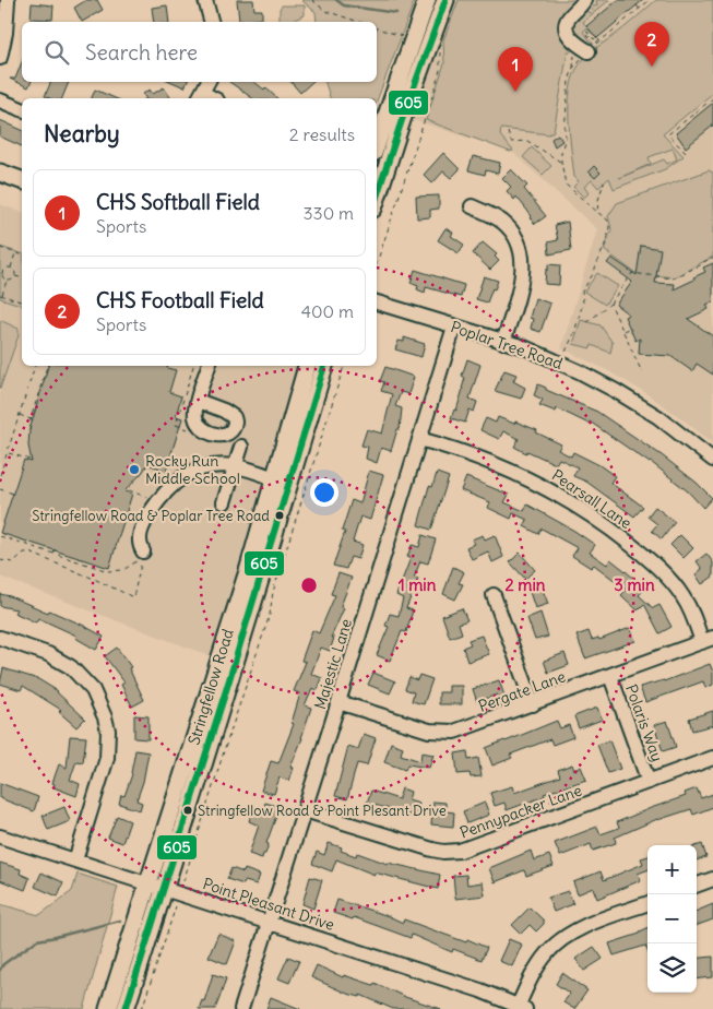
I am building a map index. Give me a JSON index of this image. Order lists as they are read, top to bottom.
{
  "streets": {
    "main road": ["Stringfellow Road"],
    "street": [
      "Poplar Tree Road",
      "Pearsall Lane",
      "Majestic Lane",
      "Pergate Lane",
      "Polaris Way",
      "Pennypacker Lane",
      "Point Pleasant Drive"
    ]
  },
  "crossings": [
    ["Poplar Tree Road", "Majestic Lane"],
    ["Pearsall Lane", "Majestic Lane"],
    ["Pearsall Lane", "Pergate Lane"],
    ["Majestic Lane", "Pergate Lane"],
    ["Majestic Lane", "Pennypacker Lane"],
    ["Majestic Lane", "Point Pleasant Drive"],
    ["Stringfellow Road", "Point Pleasant Drive"],
    ["Pergate Lane", "Polaris Way"],
    ["Polaris Way", "Pennypacker Lane"]
  ],
  "places": ["Rocky Run Middle School", "Stringfellow Road & Poplar Tree Road", "Stringfellow Road & Point Plesant Drive"],
  "lines": ["transit line 605"],
  "page": {
    "pins": ["2", "1"],
    "search": "Search here",
    "heading": ["Nearby", "2 results"],
    "list": [
      {
        "mark": "1",
        "name": "CHS Softball Field",
        "note": "Sports",
        "value": "330 m"
      },
      {
        "mark": "2",
        "name": "CHS Football Field",
        "note": "Sports",
        "value": "400 m"
      }
    ],
    "map_buttons": ["+", "−"]
  },
  "rings": ["1 min", "2 min", "3 min"]
}
